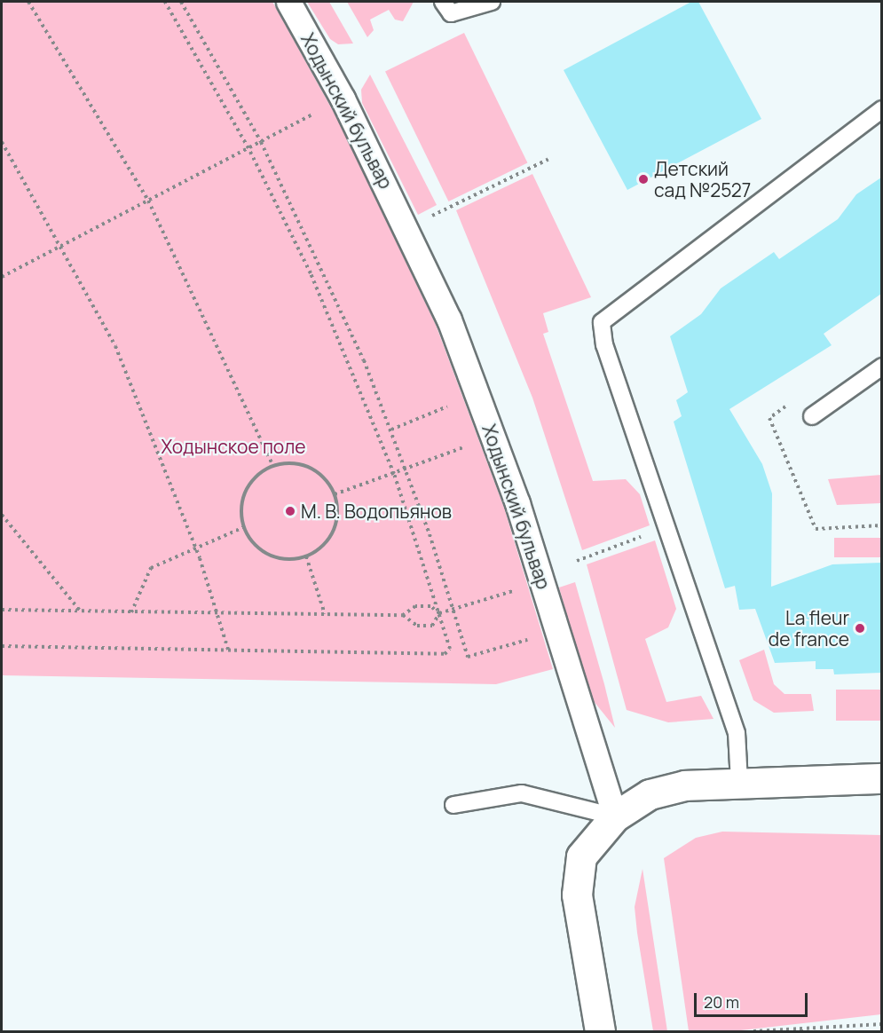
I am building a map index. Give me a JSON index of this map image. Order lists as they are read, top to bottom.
{
  "streets": {
    "street": ["Ходынский бульвар"]
  },
  "parks": ["Ходынское поле"],
  "places": ["Детский сад №2527", "М. В. Водопьянов", "La fleur de france"],
  "scale_bar": "20 m"
}
